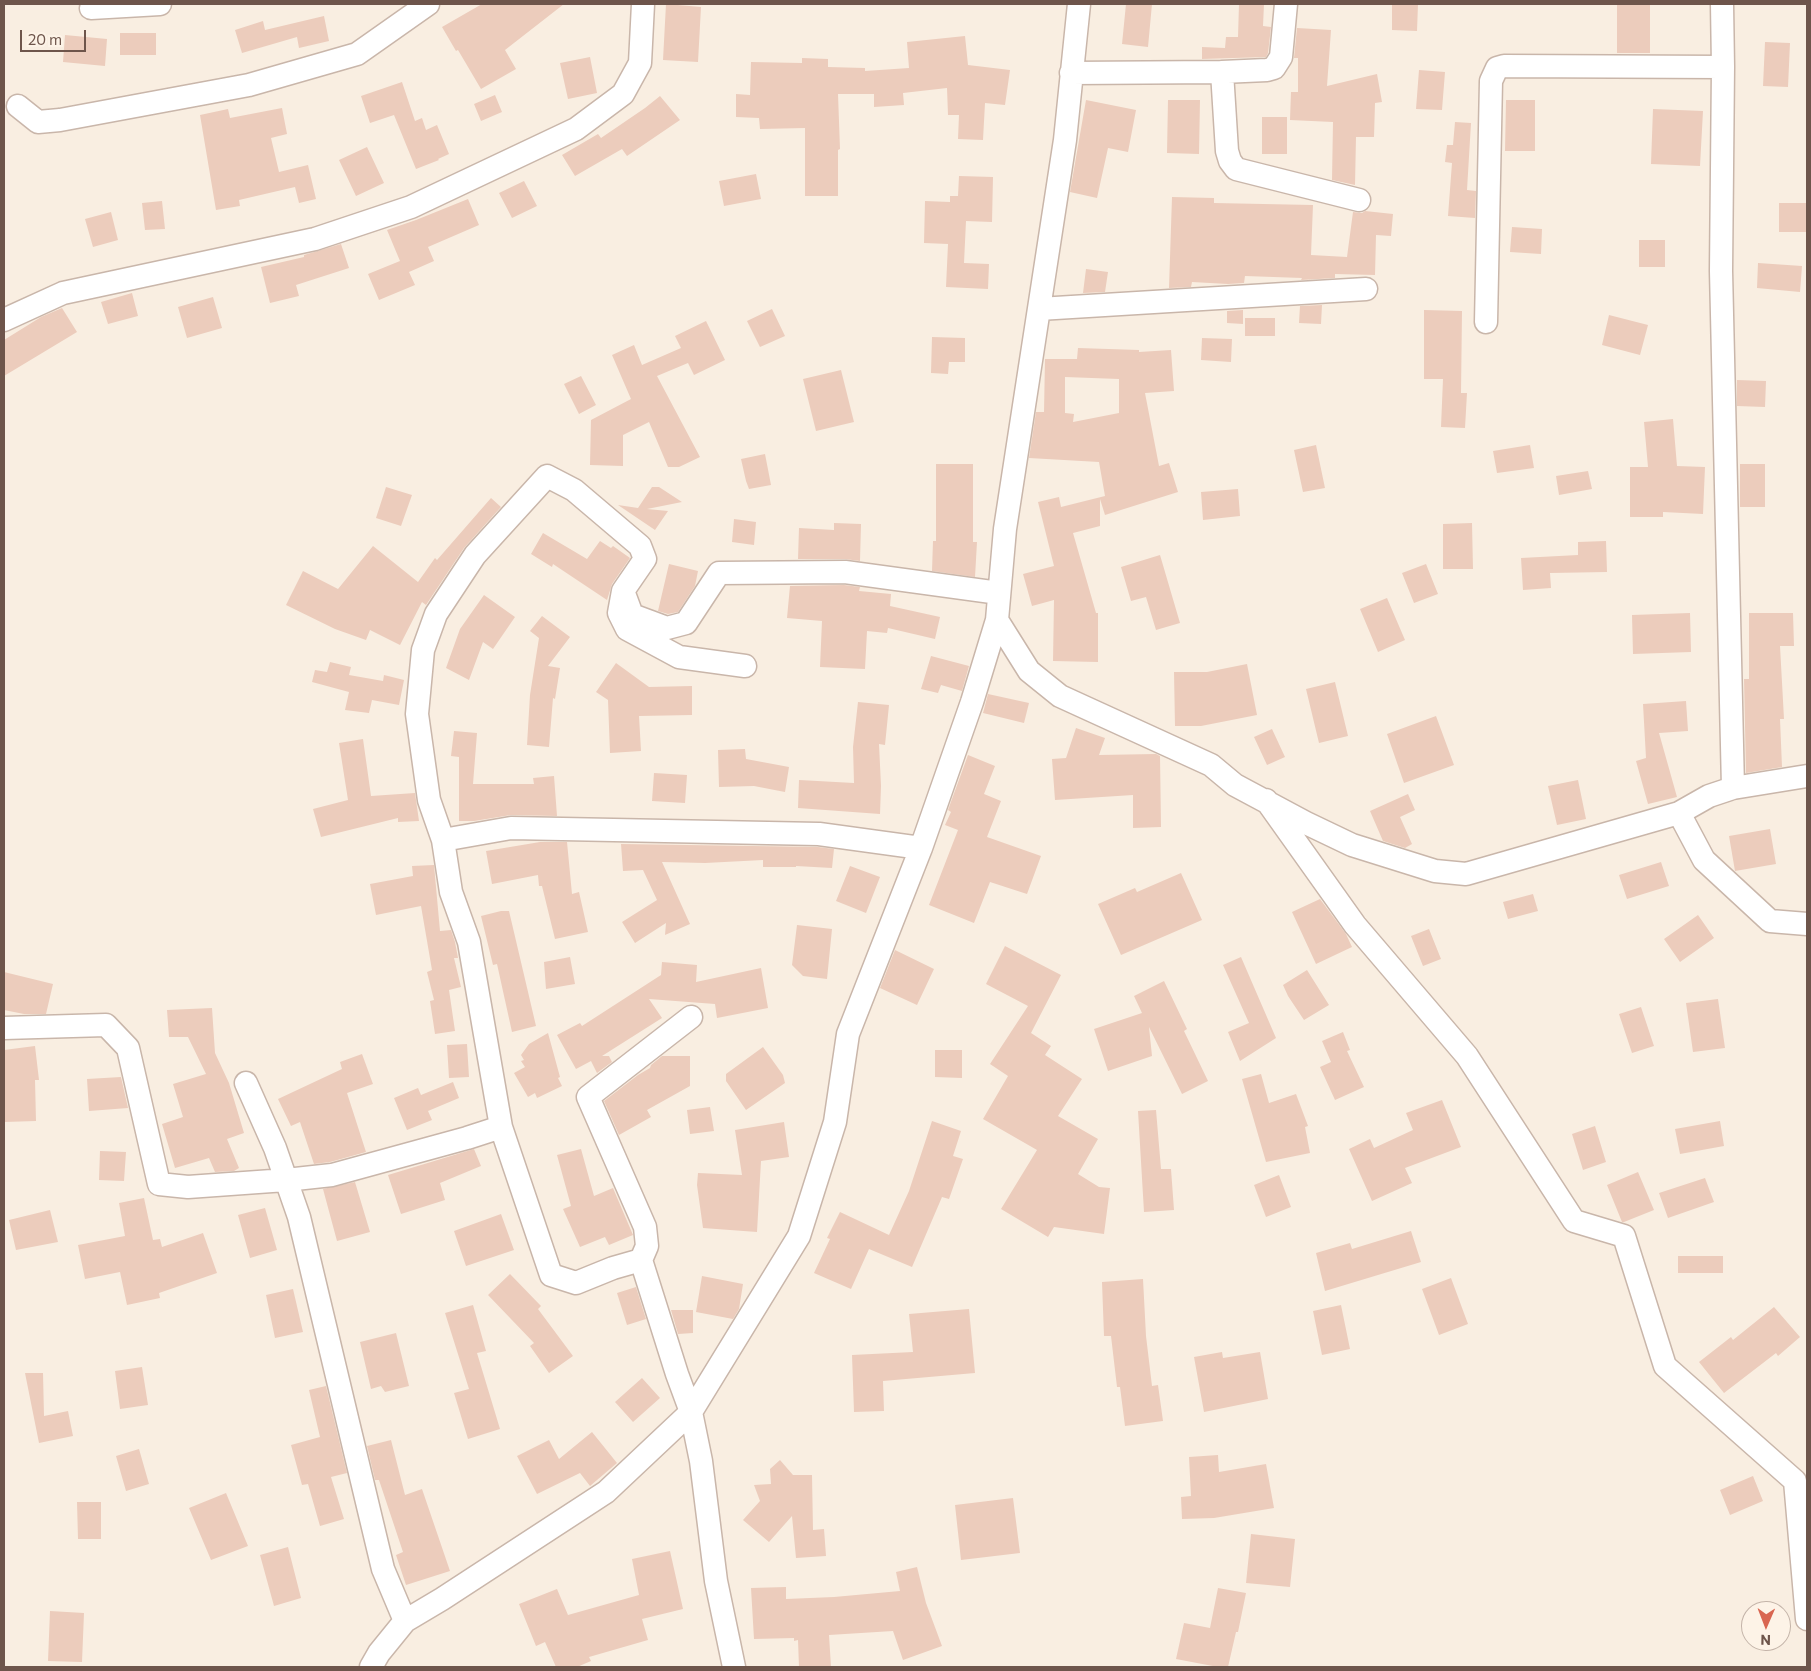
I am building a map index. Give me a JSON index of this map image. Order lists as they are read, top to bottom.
{
  "scale_bar": "20 m",
  "north": "bottom"
}
